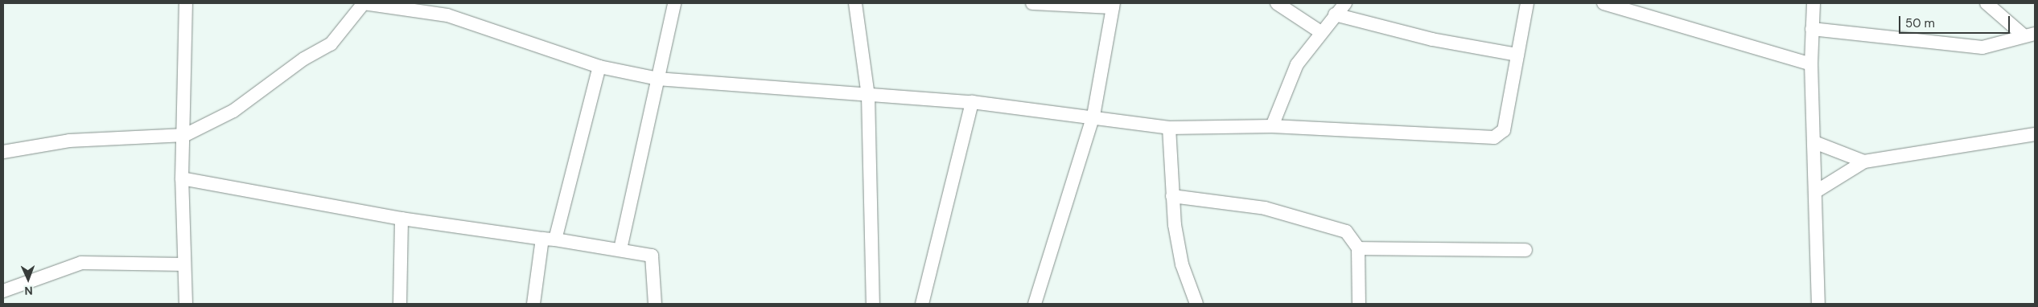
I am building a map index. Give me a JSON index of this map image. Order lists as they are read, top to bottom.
{
  "scale_bar": "50 m",
  "north": "bottom"
}
